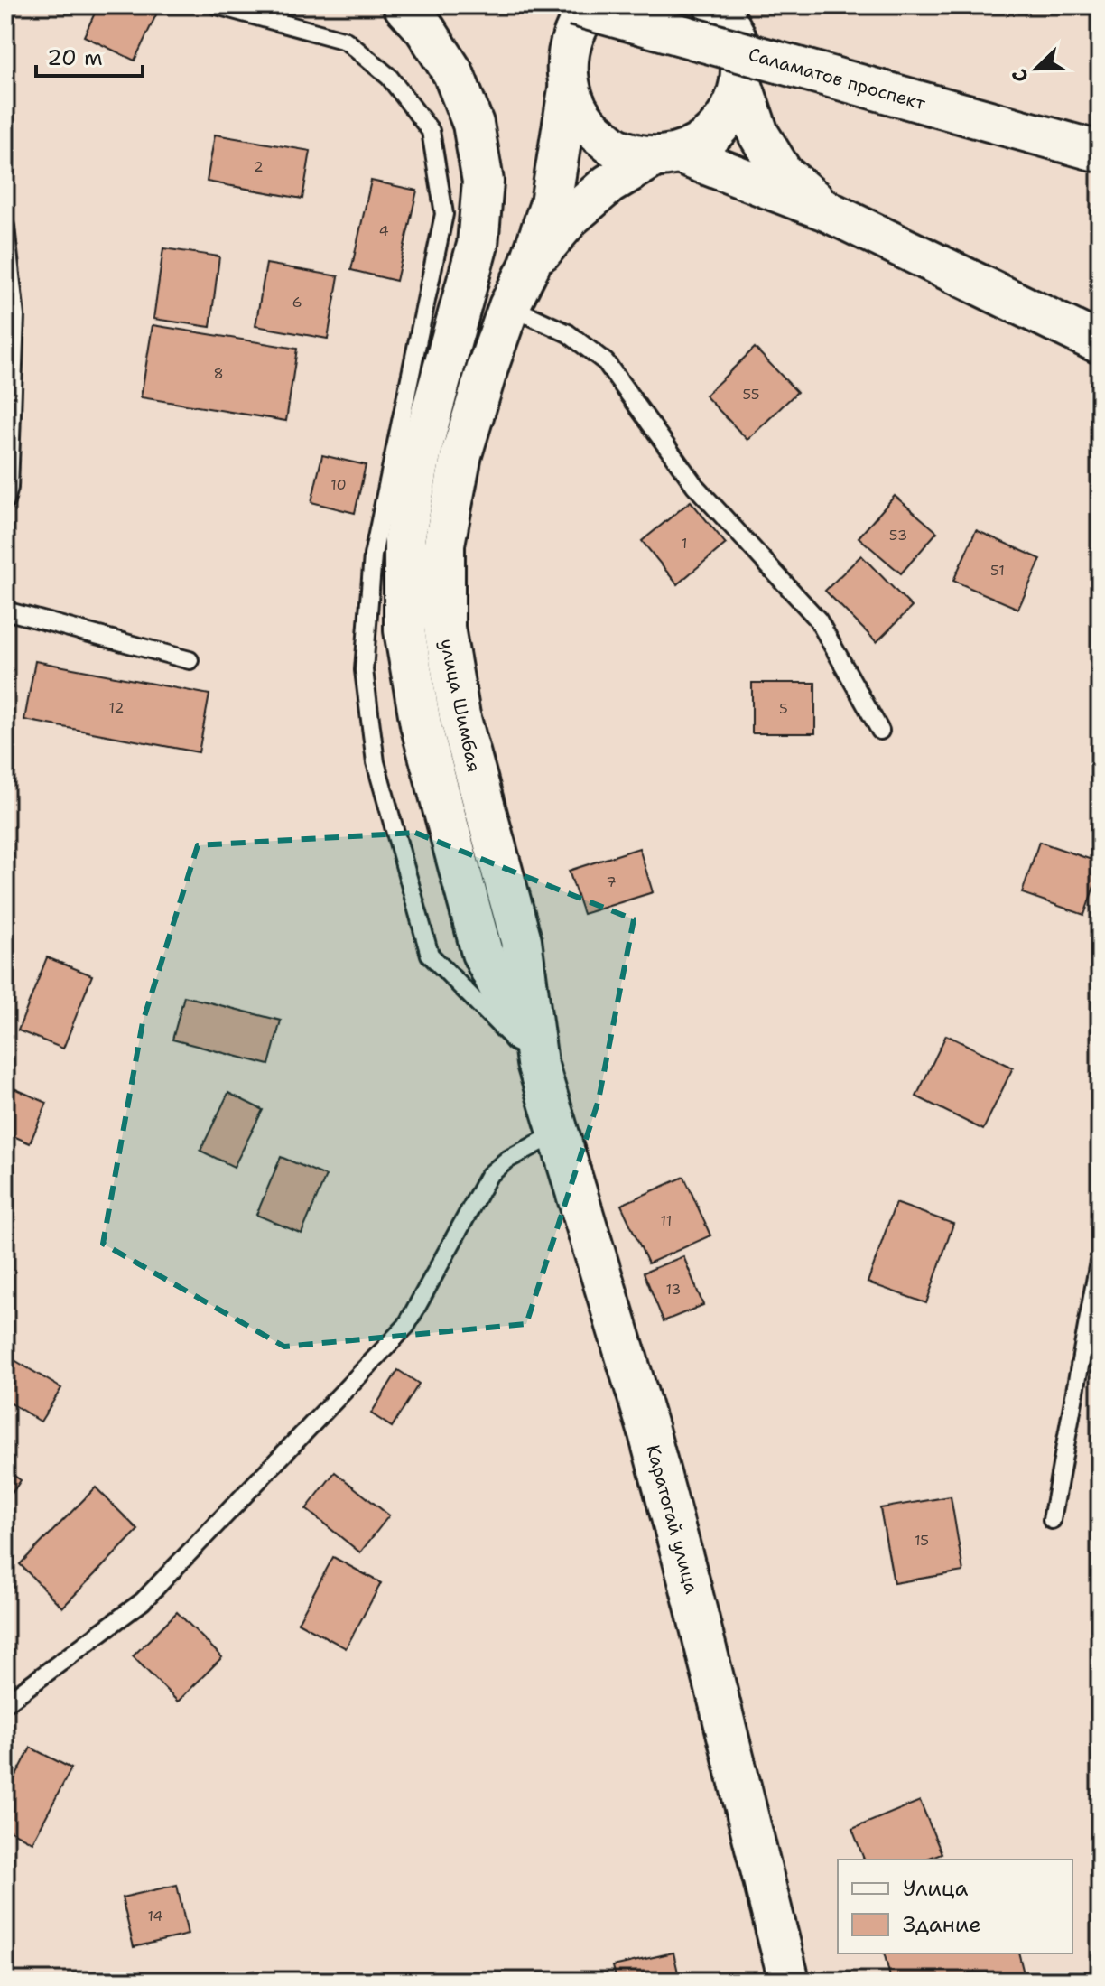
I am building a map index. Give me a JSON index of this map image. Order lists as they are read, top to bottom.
{
  "streets": {
    "main road": ["Саламатов проспект", "улица Шимбая", "Каратогай улица"]
  },
  "crossings": [
    ["улица Шимбая", "Каратогай улица"]
  ],
  "house_numbers": [
    "2",
    "4",
    "6",
    "8",
    "55",
    "10",
    "53",
    "1",
    "51",
    "12",
    "5",
    "7",
    "11",
    "13",
    "15",
    "14"
  ],
  "legend": ["Улица", "Здание"],
  "scale_bar": "20 m",
  "north": "bottom left"
}
